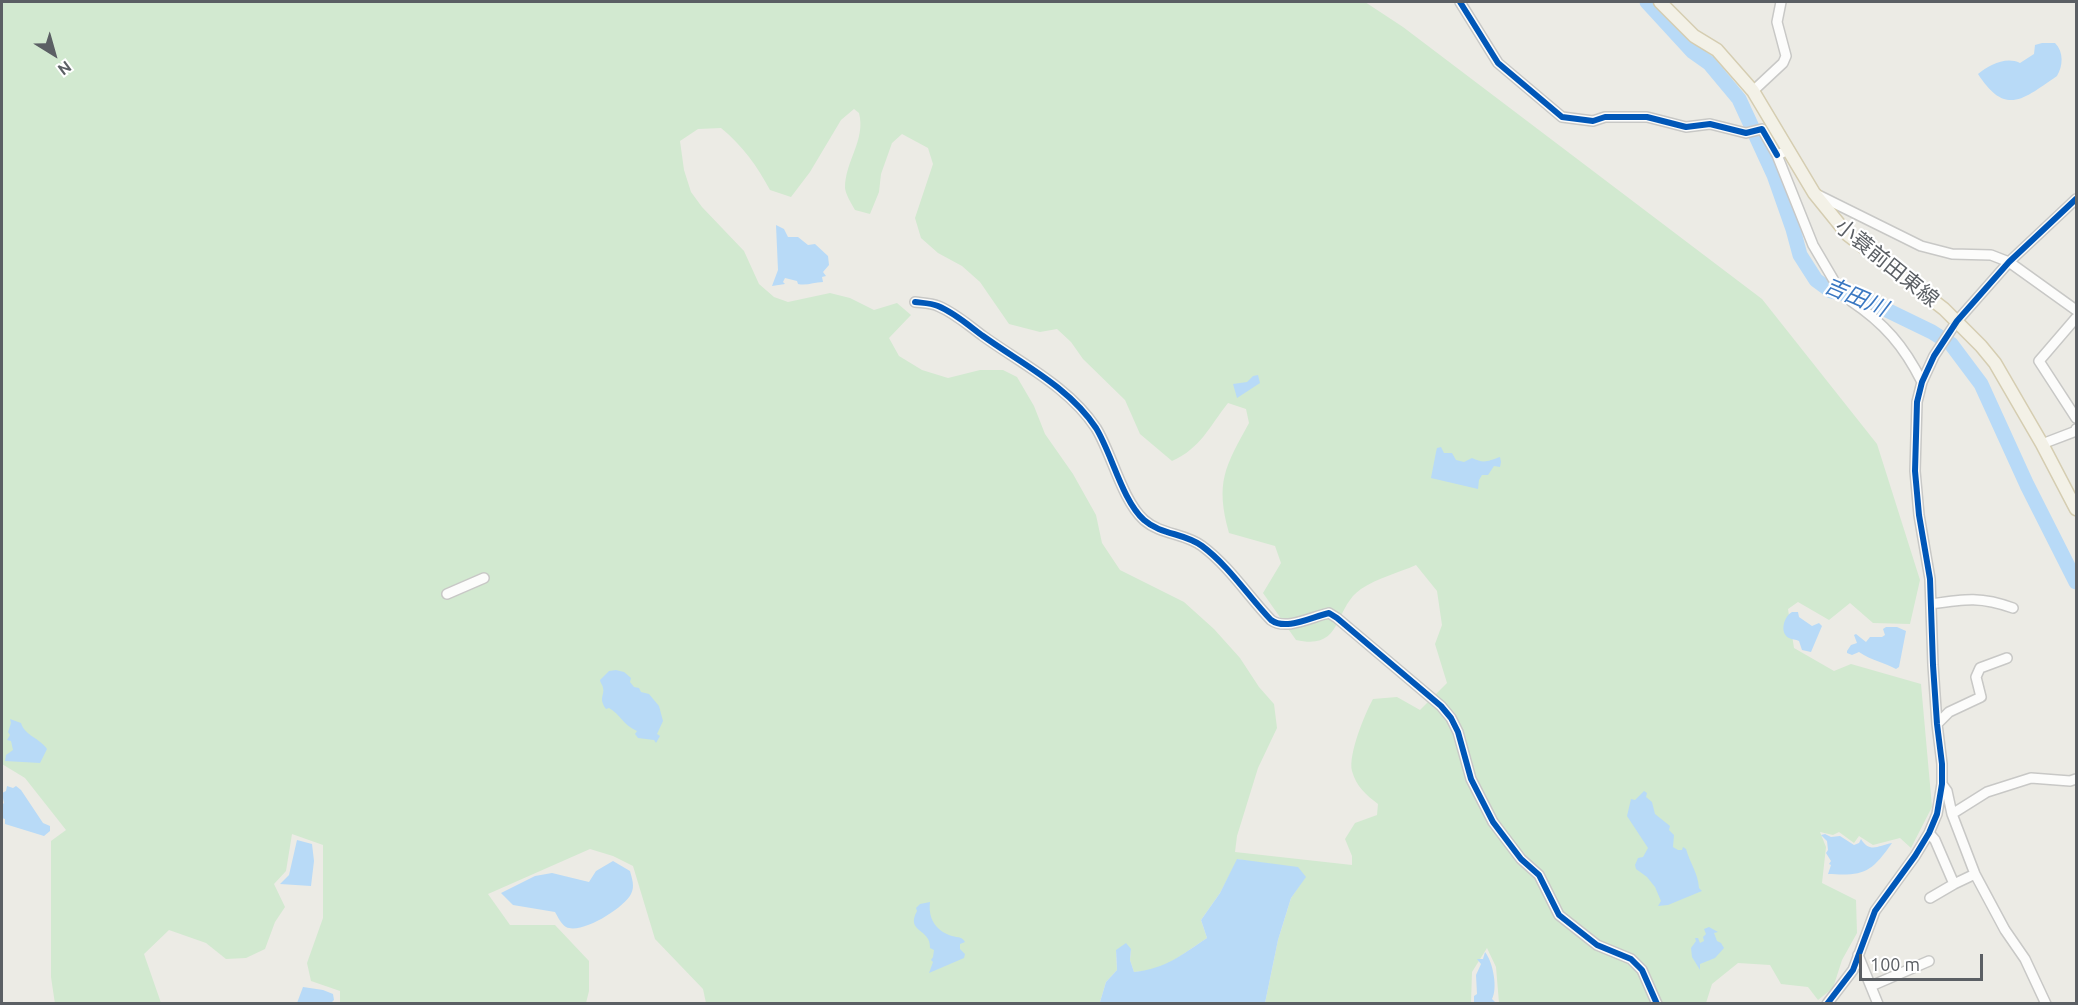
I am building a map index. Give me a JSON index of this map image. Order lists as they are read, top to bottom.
{
  "streets": {
    "main road": ["小蓑前田東線"]
  },
  "water": ["吉田川"],
  "scale_bar": "100 m",
  "north": "bottom right"
}
